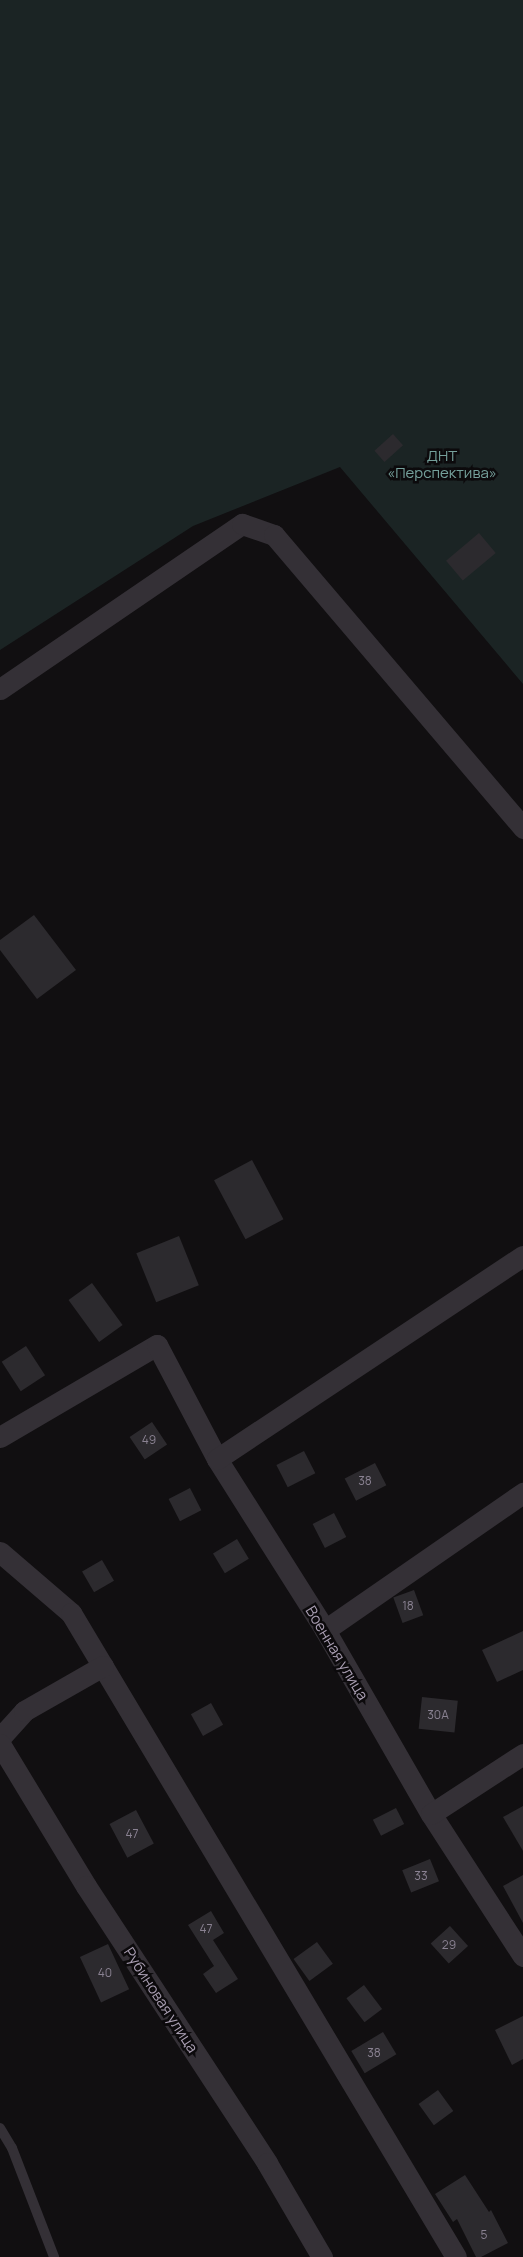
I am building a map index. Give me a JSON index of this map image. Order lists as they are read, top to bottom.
{
  "streets": {
    "street": ["Военная улица", "Рубиновая улица"]
  },
  "parks": ["ДНТ «Перспектива»"],
  "house_numbers": [
    "49",
    "38",
    "18",
    "30А",
    "47",
    "33",
    "47",
    "29",
    "40",
    "38",
    "5"
  ]
}
